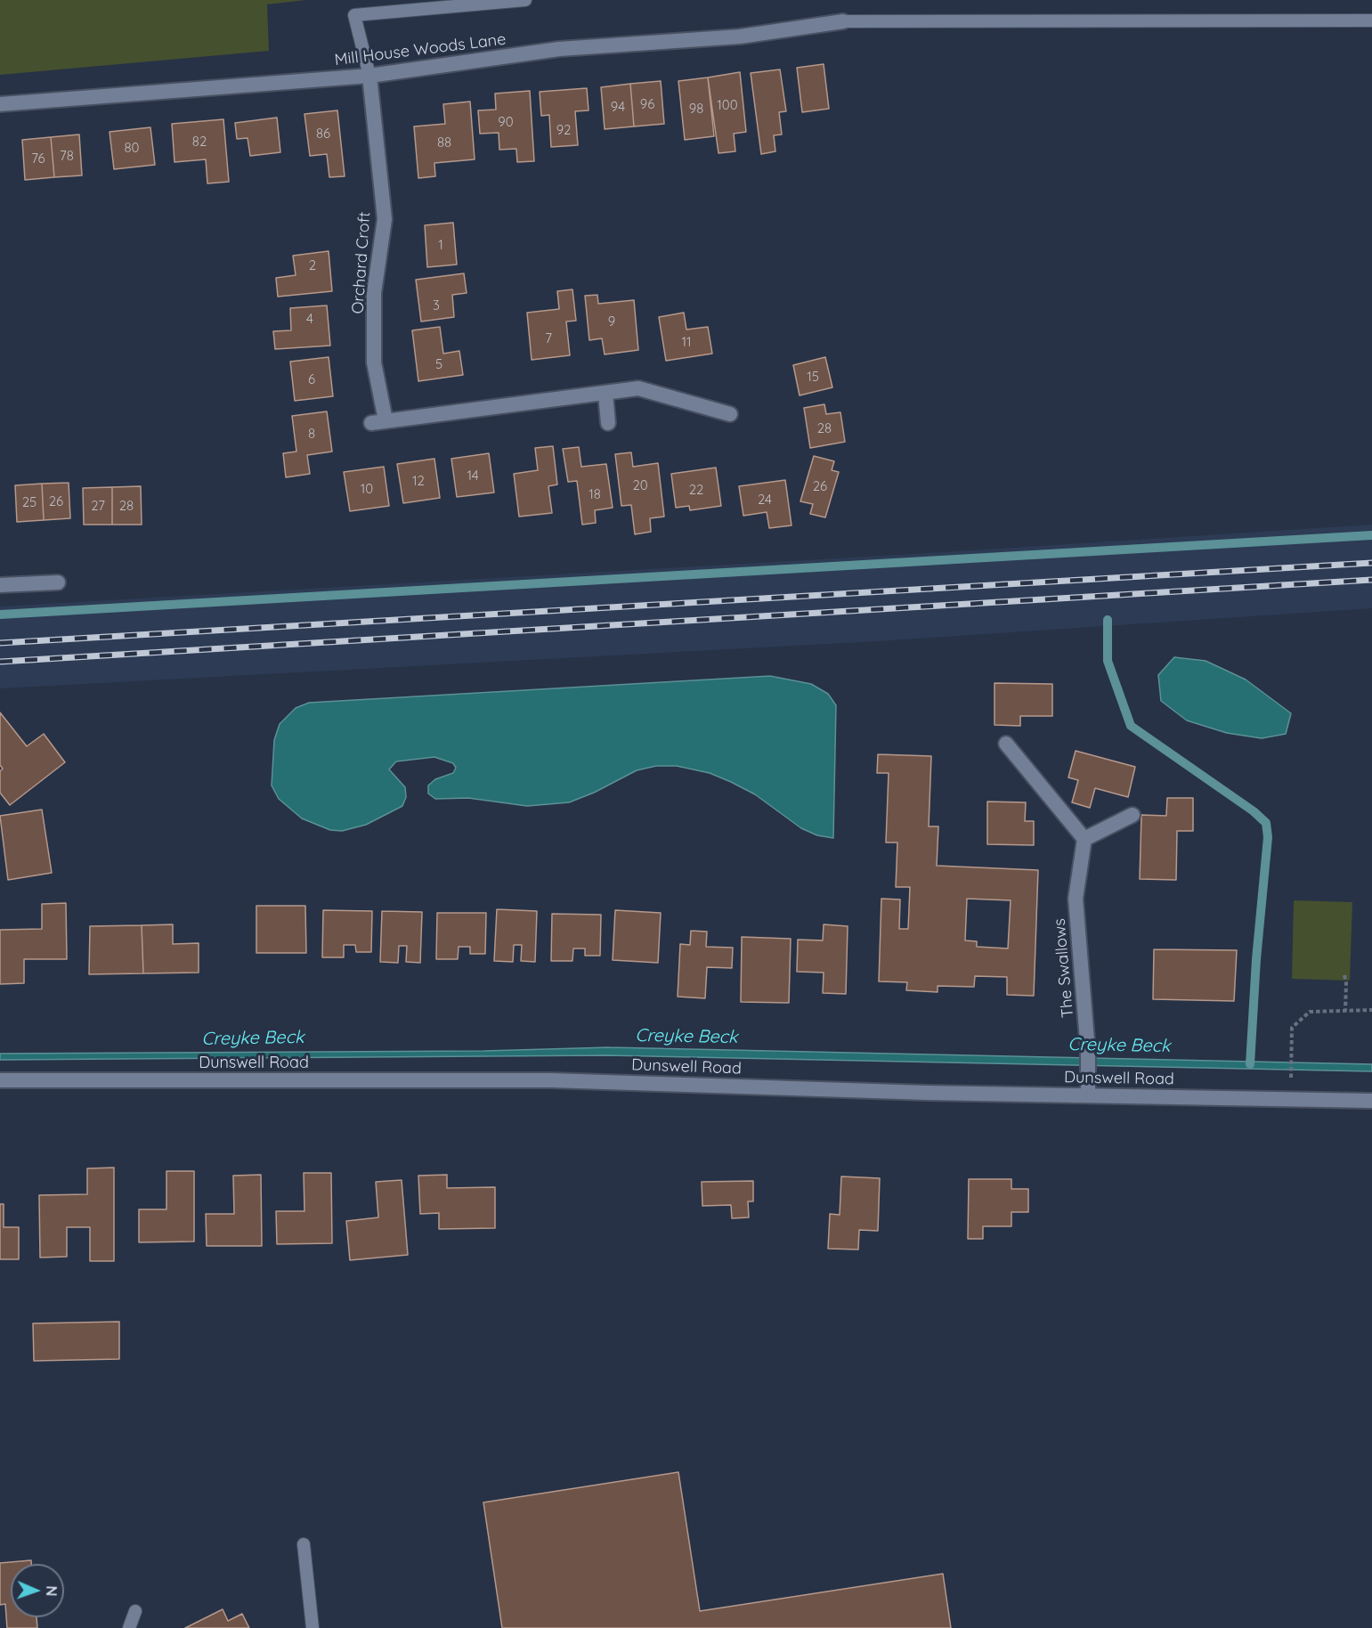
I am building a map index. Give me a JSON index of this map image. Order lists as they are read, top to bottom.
{
  "streets": {
    "street": [
      "Mill House Woods Lane",
      "Orchard Croft",
      "The Swallows",
      "Dunswell Road"
    ]
  },
  "crossings": [
    ["Mill House Woods Lane", "Orchard Croft"],
    ["The Swallows", "Dunswell Road"]
  ],
  "water": ["Creyke Beck"],
  "house_numbers": [
    "96",
    "100",
    "94",
    "98",
    "90",
    "92",
    "86",
    "82",
    "88",
    "80",
    "78",
    "76",
    "1",
    "2",
    "3",
    "4",
    "9",
    "7",
    "11",
    "5",
    "15",
    "6",
    "28",
    "8",
    "14",
    "12",
    "20",
    "26",
    "10",
    "22",
    "18",
    "24",
    "26",
    "25",
    "27",
    "28"
  ],
  "north": "right"
}
